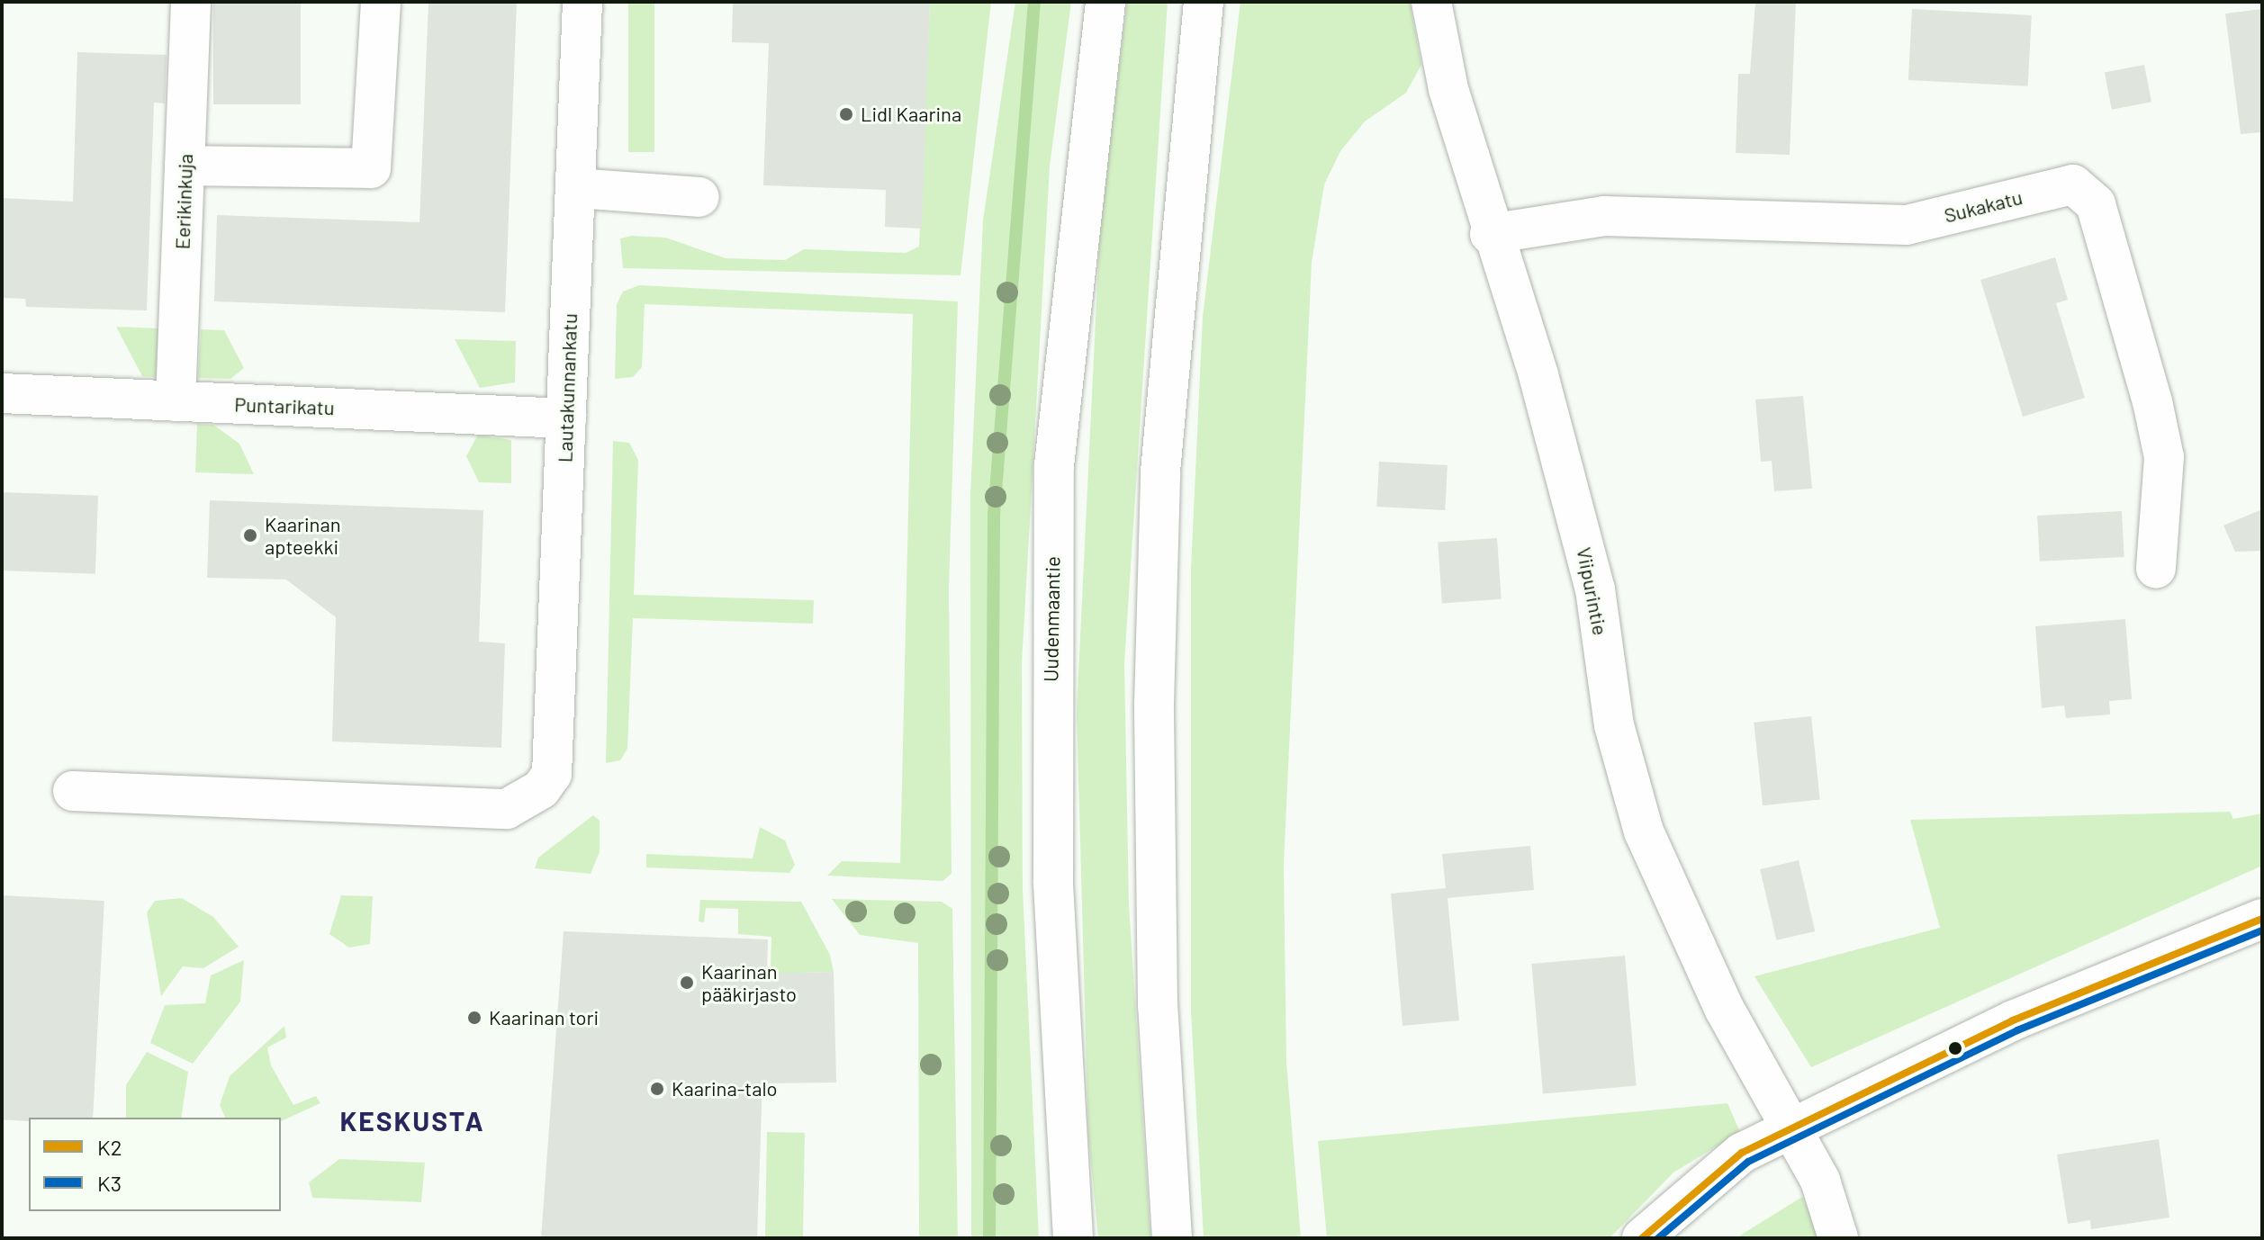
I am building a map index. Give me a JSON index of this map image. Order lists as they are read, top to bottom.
{
  "streets": {
    "street": [
      "Eerikinkuja",
      "Sukakatu",
      "Lautakunnankatu",
      "Puntarikatu",
      "Viipurintie",
      "Uudenmaantie"
    ]
  },
  "crossings": [
    ["Eerikinkuja", "Puntarikatu"],
    ["Sukakatu", "Viipurintie"],
    ["Lautakunnankatu", "Puntarikatu"]
  ],
  "districts": ["KESKUSTA"],
  "places": [
    "Lidl Kaarina",
    "Kaarinan apteekki",
    "Kaarinan pääkirjasto",
    "Kaarinan tori",
    "Kaarina-talo"
  ],
  "lines": ["transit line K2", "transit line K3"],
  "legend": ["K2", "K3"]
}
